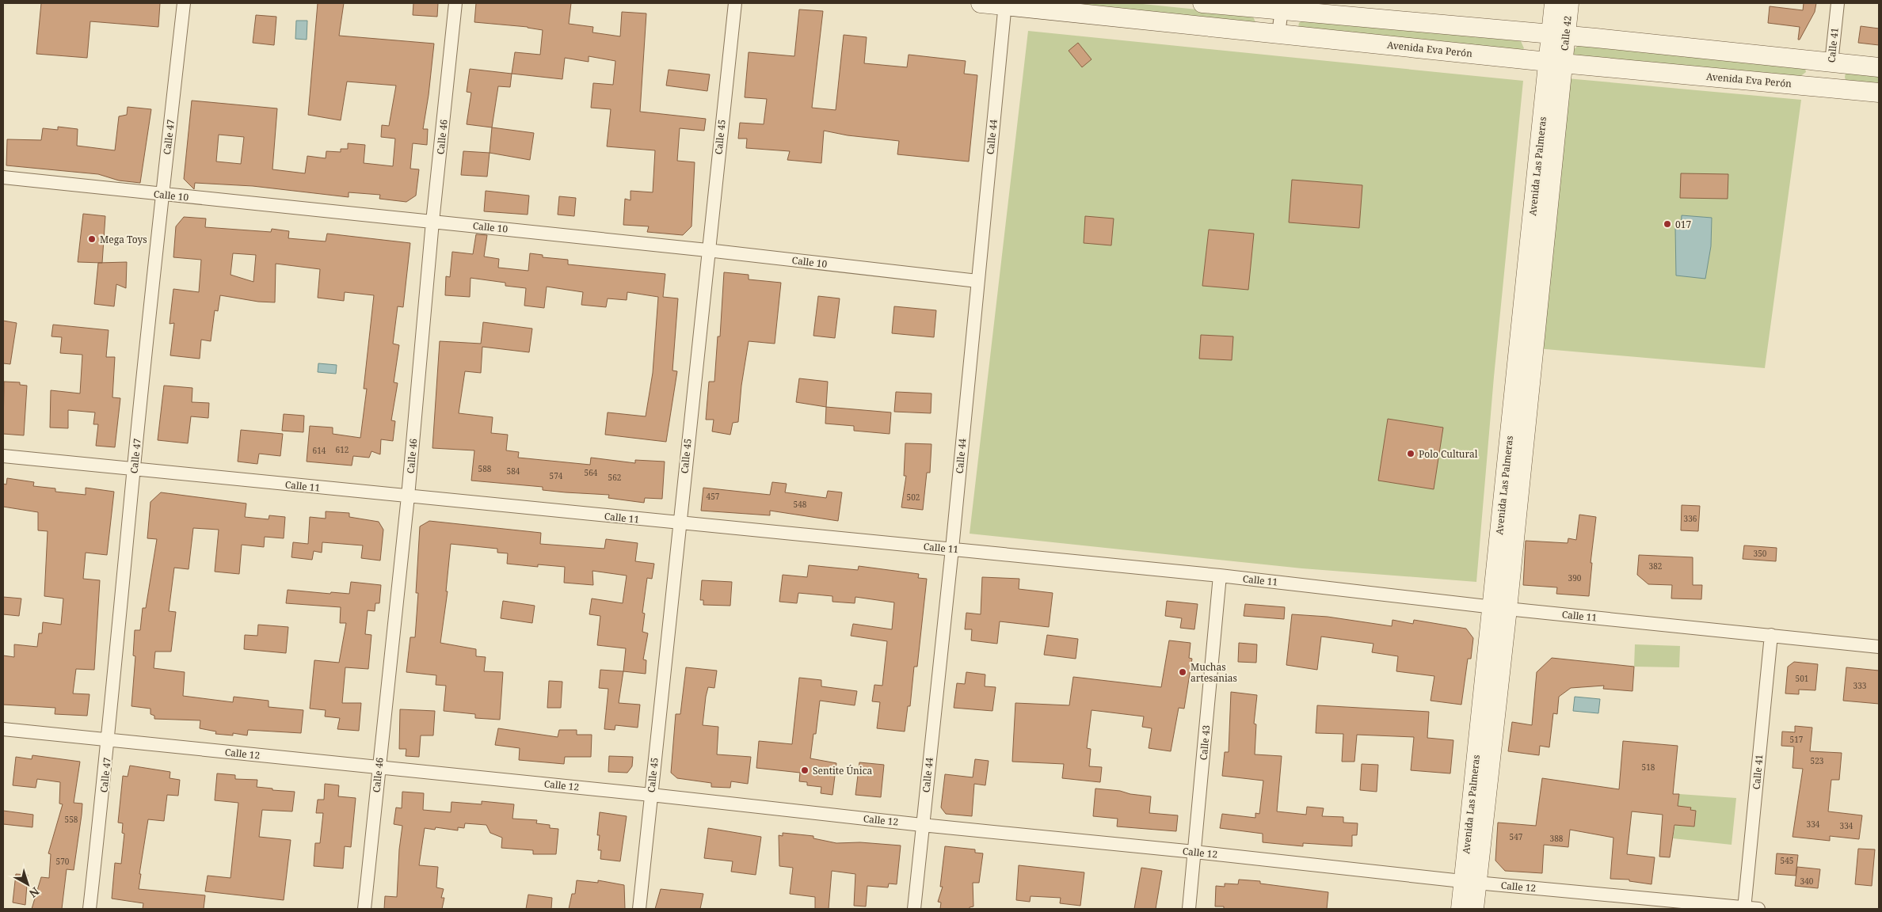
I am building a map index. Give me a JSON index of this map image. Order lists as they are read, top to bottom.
{
  "streets": {
    "main road": [
      "Calle 42",
      "Calle 41",
      "Avenida Eva Perón",
      "Avenida Las Palmeras"
    ],
    "street": [
      "Calle 47",
      "Calle 46",
      "Calle 45",
      "Calle 44",
      "Calle 10",
      "Calle 11",
      "Calle 43",
      "Calle 12"
    ]
  },
  "crossings": [
    ["Calle 42", "Avenida Eva Perón"],
    ["Calle 42", "Avenida Las Palmeras"],
    ["Calle 41", "Avenida Eva Perón"],
    ["Calle 41", "Calle 11"],
    ["Calle 41", "Calle 12"],
    ["Avenida Eva Perón", "Calle 44"],
    ["Avenida Eva Perón", "Avenida Las Palmeras"],
    ["Calle 47", "Calle 10"],
    ["Calle 47", "Calle 11"],
    ["Calle 47", "Calle 12"],
    ["Calle 46", "Calle 10"],
    ["Calle 46", "Calle 11"],
    ["Calle 46", "Calle 12"],
    ["Calle 45", "Calle 10"],
    ["Calle 45", "Calle 11"],
    ["Calle 45", "Calle 12"],
    ["Calle 44", "Calle 10"],
    ["Calle 44", "Calle 11"],
    ["Calle 44", "Calle 12"],
    ["Avenida Las Palmeras", "Calle 11"],
    ["Avenida Las Palmeras", "Calle 12"],
    ["Calle 11", "Calle 43"],
    ["Calle 43", "Calle 12"]
  ],
  "places": [
    "017",
    "Mega Toys",
    "Polo Cultural",
    "Muchas artesanias",
    "Sentite Única"
  ],
  "house_numbers": [
    "612",
    "614",
    "588",
    "584",
    "564",
    "574",
    "562",
    "457",
    "502",
    "548",
    "336",
    "350",
    "382",
    "390",
    "501",
    "333",
    "517",
    "523",
    "518",
    "558",
    "334",
    "334",
    "547",
    "388",
    "545",
    "570",
    "340"
  ],
  "north": "bottom right"
}
